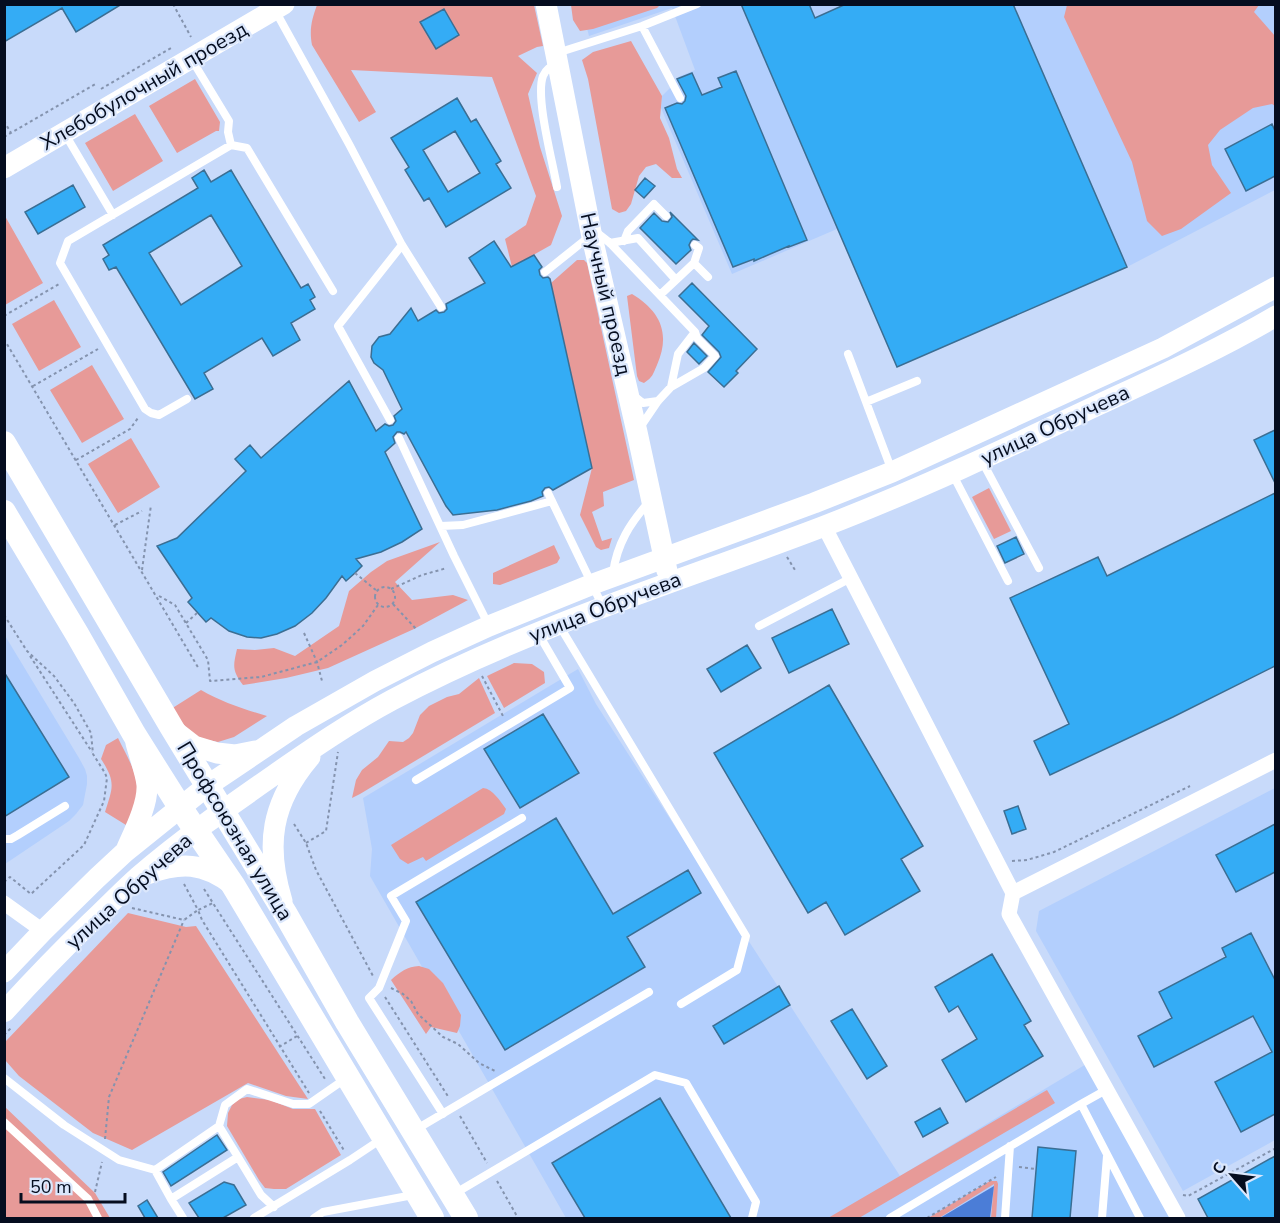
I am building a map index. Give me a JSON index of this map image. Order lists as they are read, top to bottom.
{
  "streets": {
    "main road": [
      "Хлебобулочный проезд",
      "Научный проезд",
      "улица Обручева",
      "Профсоюзная улица"
    ]
  },
  "crossings": [
    ["Научный проезд", "улица Обручева"],
    ["улица Обручева", "Профсоюзная улица"]
  ],
  "scale_bar": "50 m",
  "north": "top left"
}
